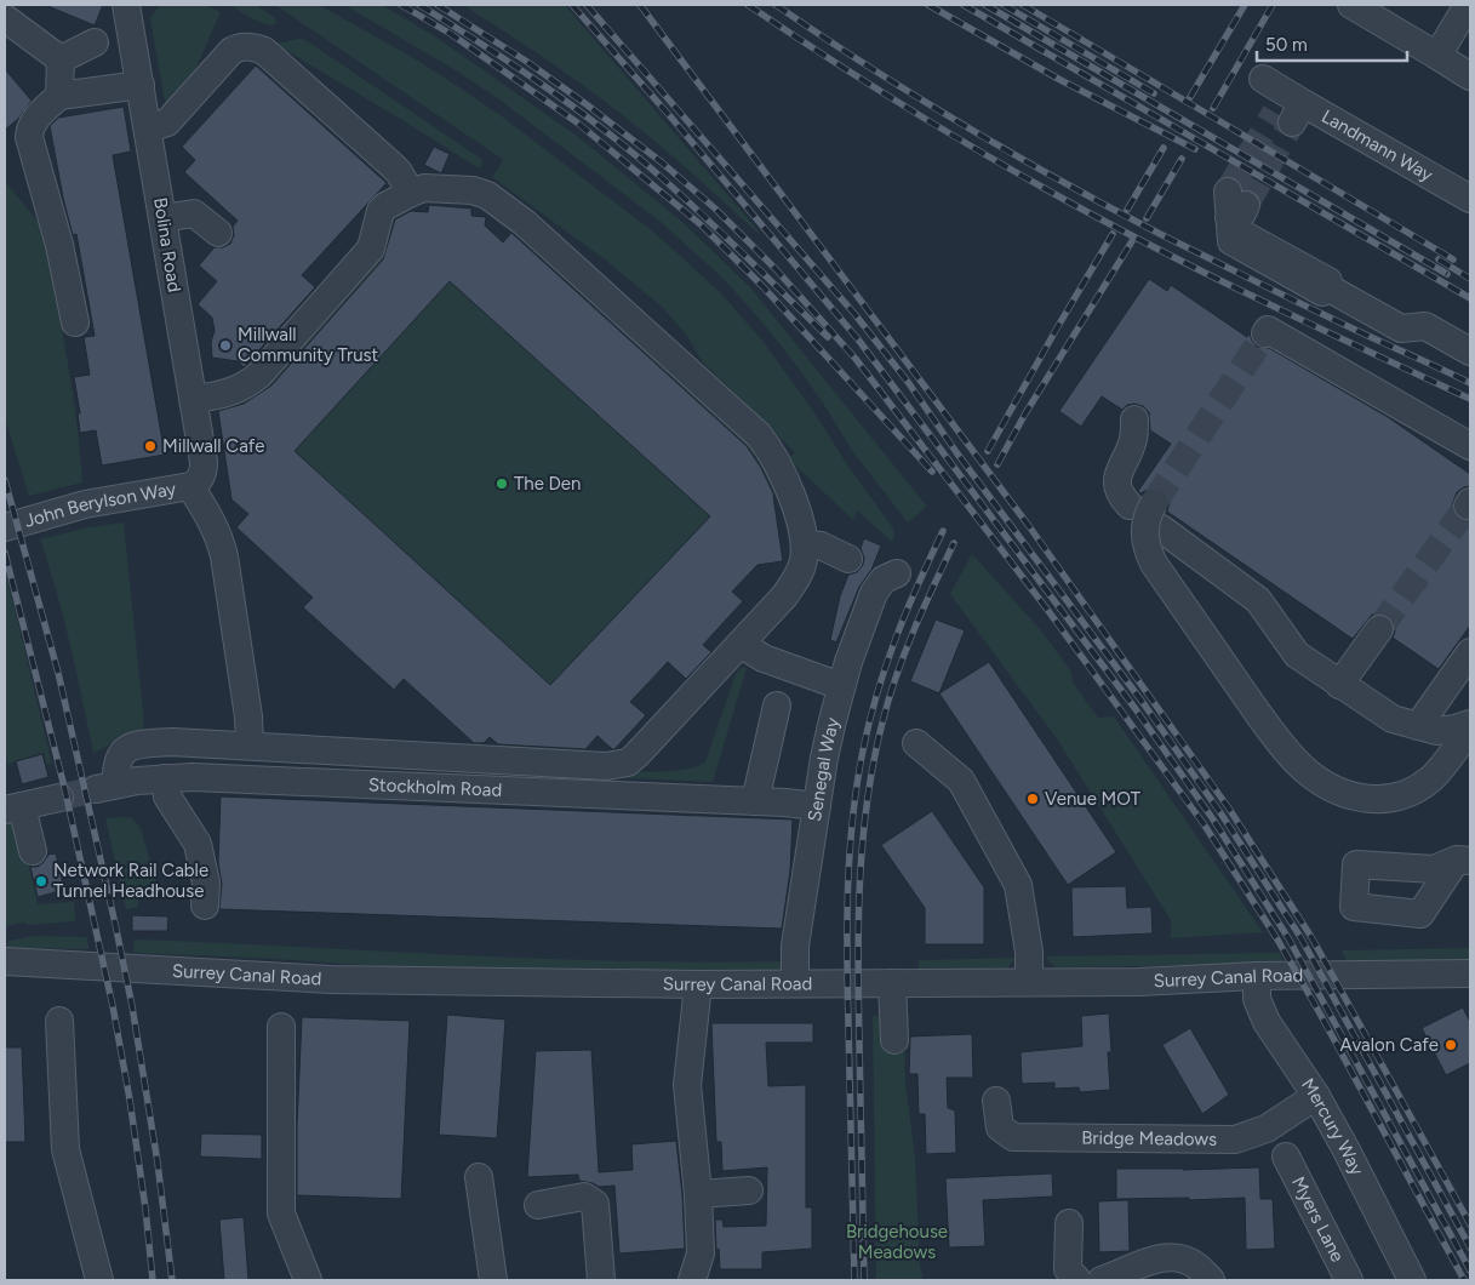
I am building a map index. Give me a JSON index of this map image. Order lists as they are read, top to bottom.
{
  "streets": {
    "street": [
      "Landmann Way",
      "Bolina Road",
      "John Berylson Way",
      "Senegal Way",
      "Stockholm Road",
      "Surrey Canal Road",
      "Mercury Way",
      "Bridge Meadows",
      "Myers Lane"
    ]
  },
  "crossings": [
    ["Bolina Road", "John Berylson Way"],
    ["Senegal Way", "Stockholm Road"],
    ["Senegal Way", "Surrey Canal Road"],
    ["Surrey Canal Road", "Mercury Way"],
    ["Mercury Way", "Bridge Meadows"]
  ],
  "parks": ["Bridgehouse Meadows"],
  "places": [
    "Millwall Community Trust",
    "Millwall Cafe",
    "The Den",
    "Venue MOT",
    "Network Rail Cable Tunnel Headhouse",
    "Avalon Cafe"
  ],
  "scale_bar": "50 m"
}
